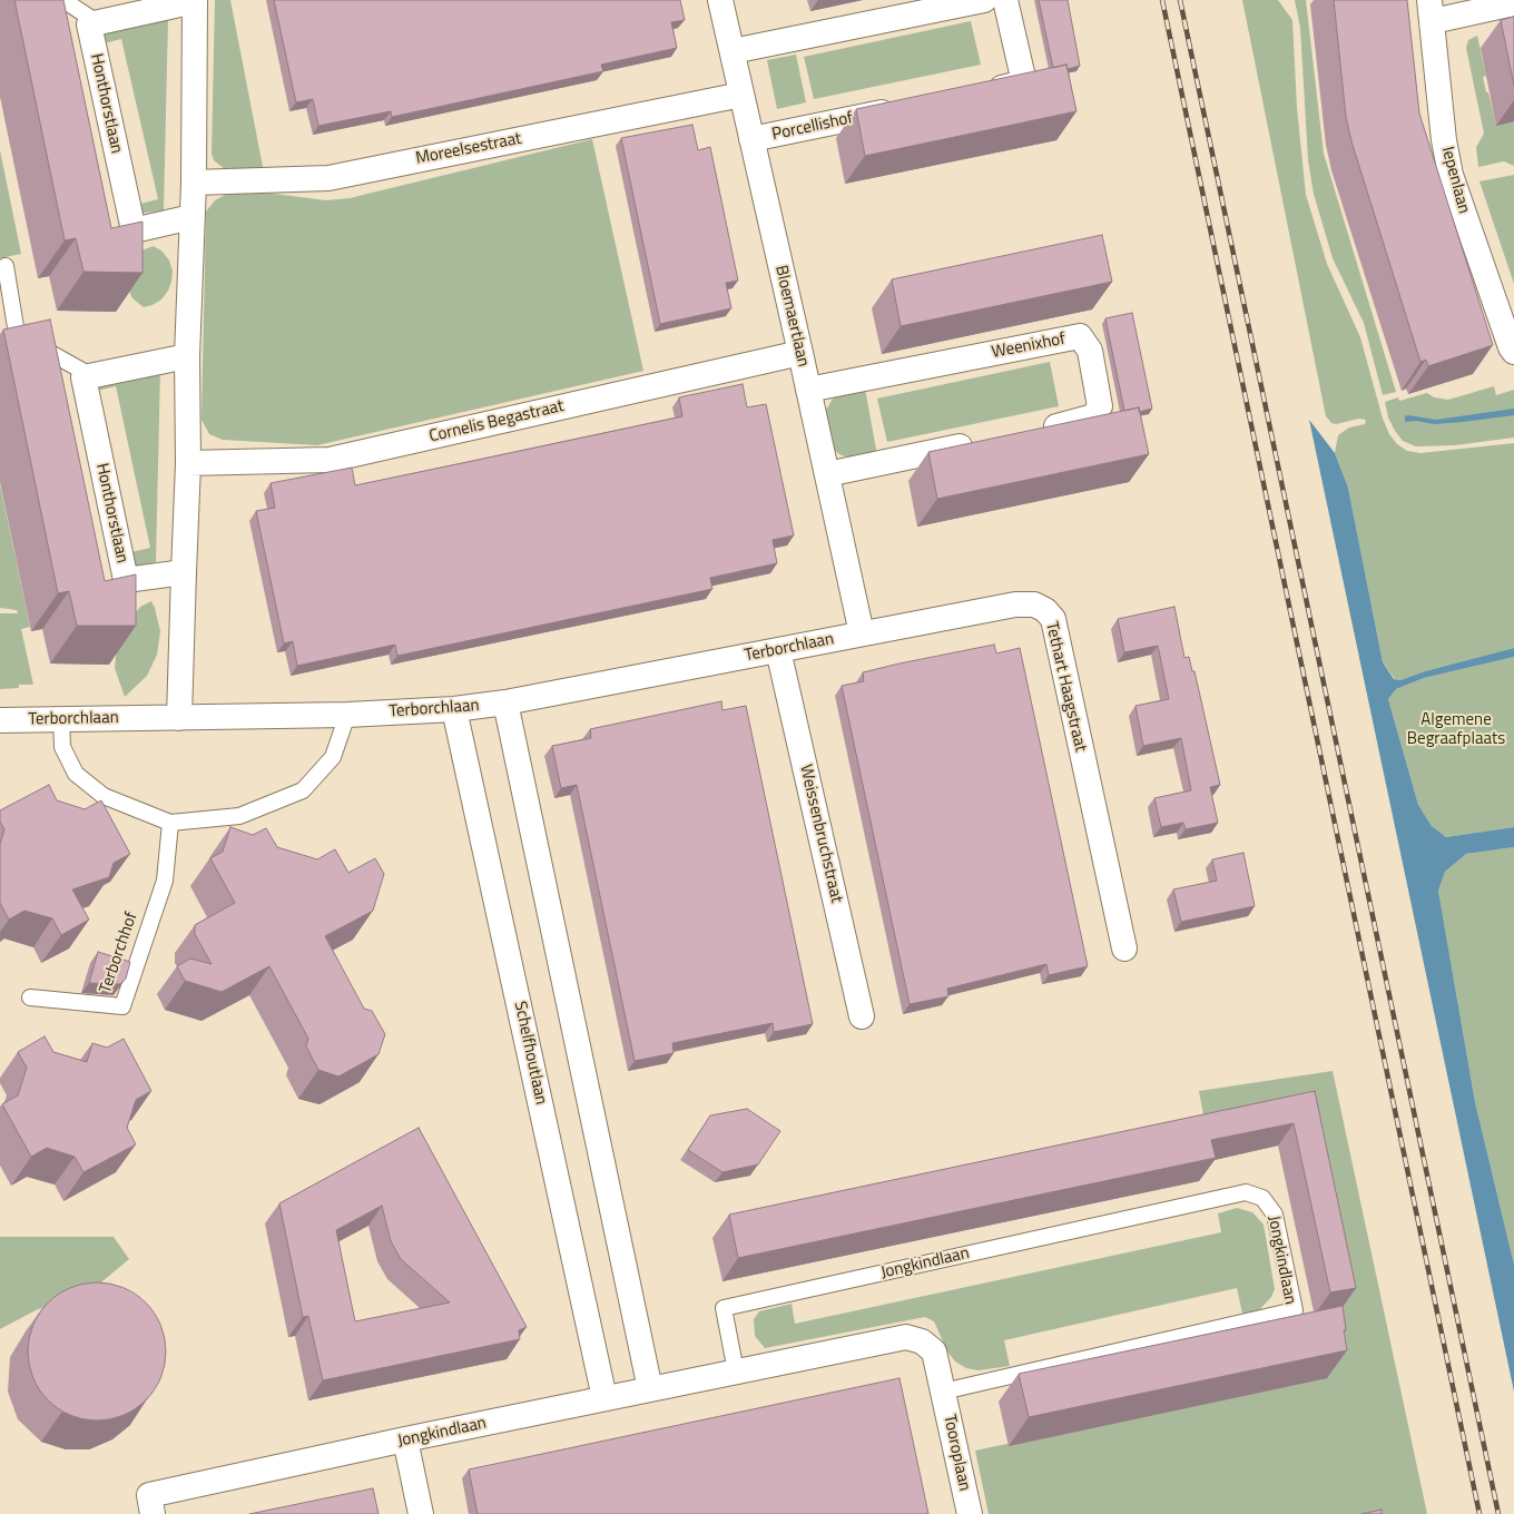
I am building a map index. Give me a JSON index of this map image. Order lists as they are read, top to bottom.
{
  "streets": {
    "street": [
      "Honthorstlaan",
      "Porcellishof",
      "Moreelsestraat",
      "Iepenlaan",
      "Bloemaertlaan",
      "Weenixhof",
      "Cornelis Begastraat",
      "Terborchlaan",
      "Tethart Haagstraat",
      "Weissenbruchstraat",
      "Schelfhoutlaan",
      "Jongkindlaan",
      "Tooroplaan"
    ],
    "lane": ["Terborchhof"]
  },
  "crossings": [
    ["Porcellishof", "Bloemaertlaan"],
    ["Moreelsestraat", "Bloemaertlaan"],
    ["Bloemaertlaan", "Weenixhof"],
    ["Bloemaertlaan", "Cornelis Begastraat"],
    ["Bloemaertlaan", "Terborchlaan"],
    ["Bloemaertlaan", "Tethart Haagstraat"],
    ["Terborchlaan", "Tethart Haagstraat"],
    ["Terborchlaan", "Weissenbruchstraat"],
    ["Terborchlaan", "Schelfhoutlaan"],
    ["Schelfhoutlaan", "Jongkindlaan"],
    ["Jongkindlaan", "Tooroplaan"]
  ],
  "parks": ["Algemene Begraafplaats"]
}
